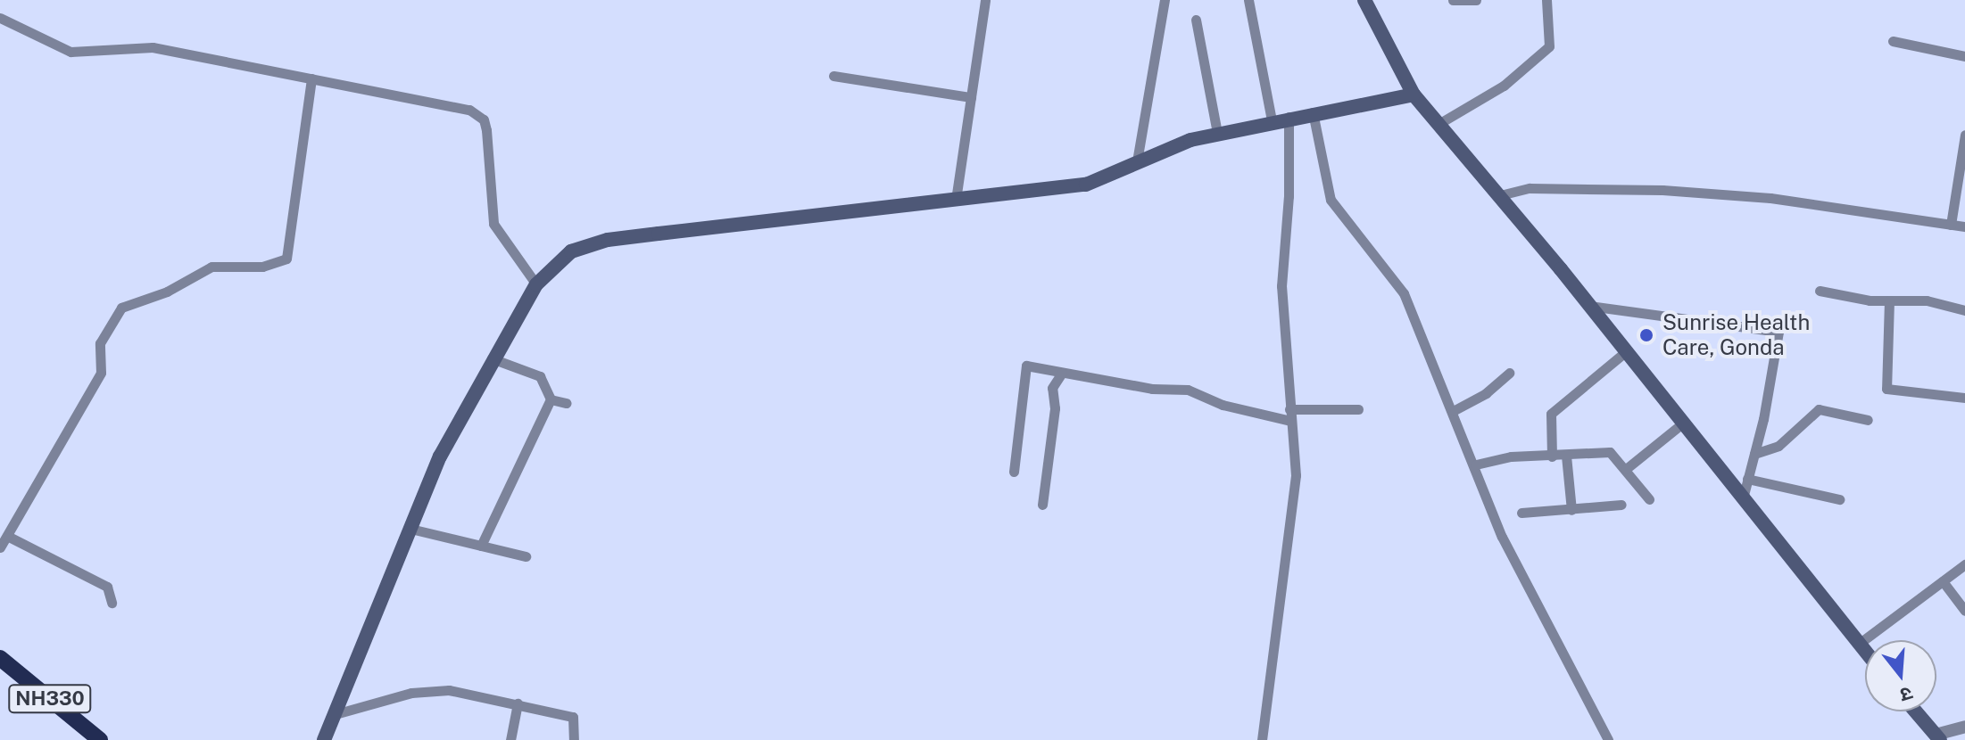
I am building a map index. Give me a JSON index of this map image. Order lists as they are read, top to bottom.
{
  "streets": {
    "highway": ["NH330"]
  },
  "places": ["Sunrise Health Care, Gonda"],
  "north": "bottom"
}
